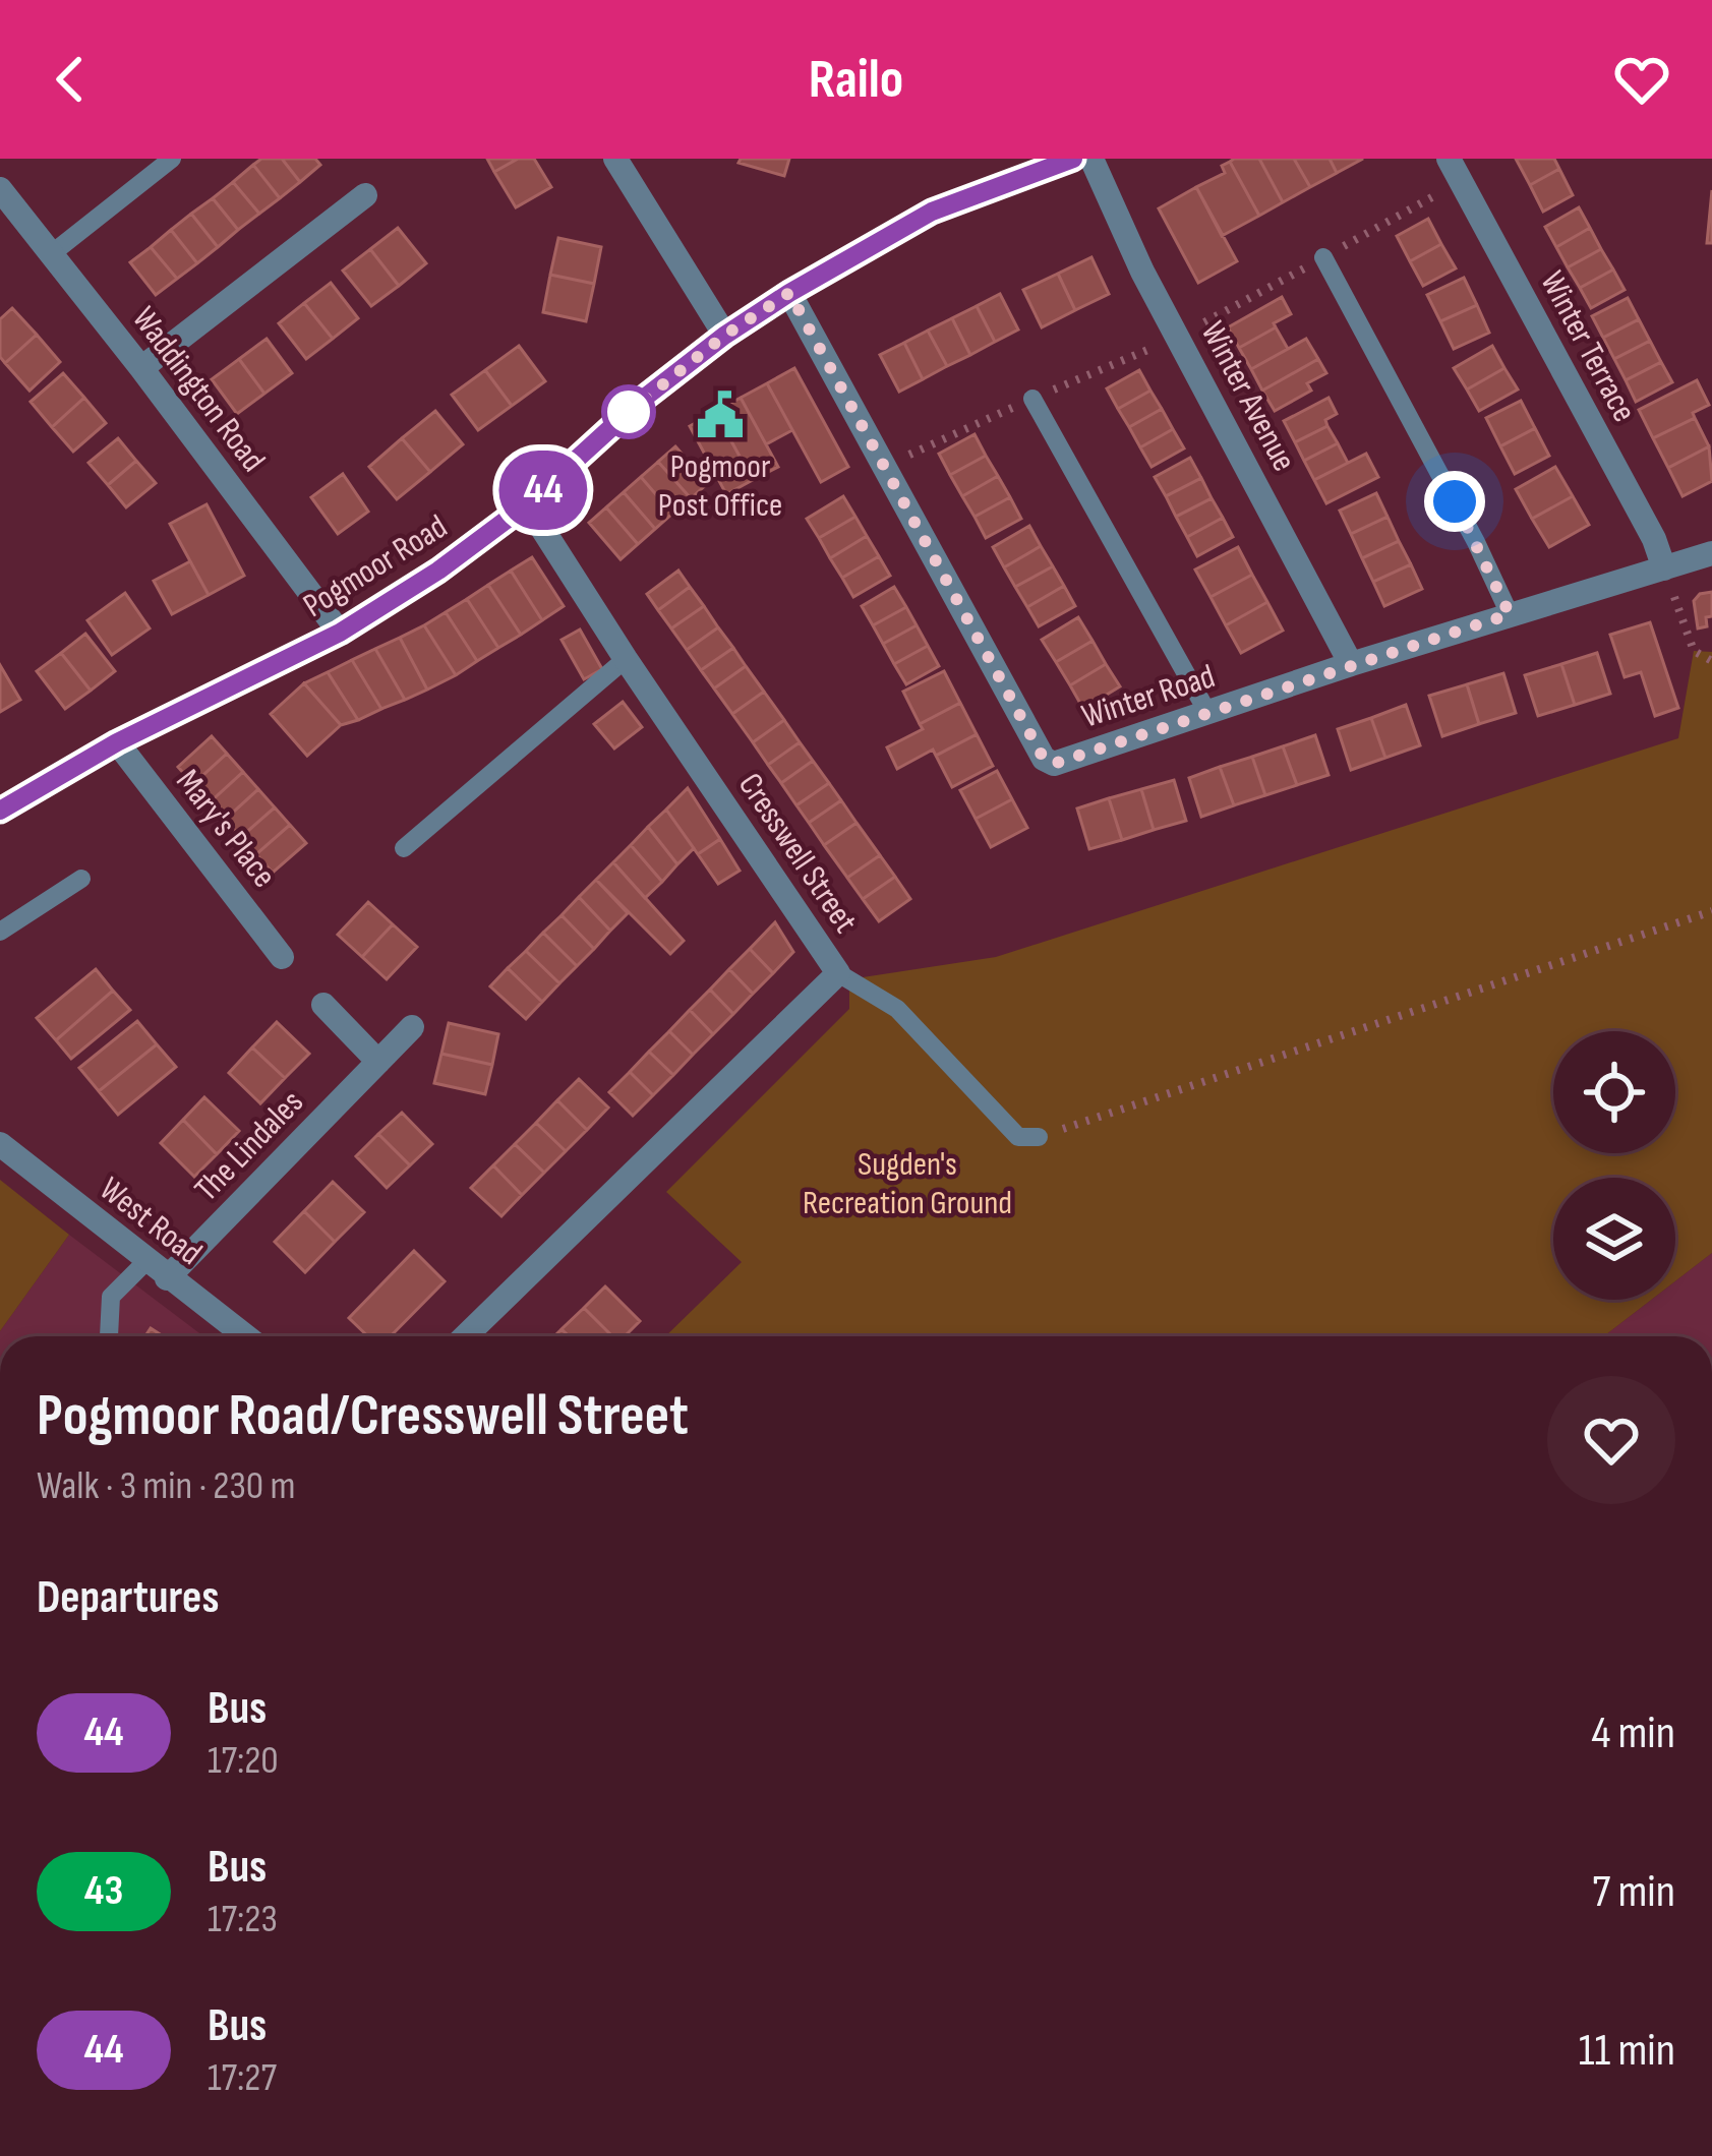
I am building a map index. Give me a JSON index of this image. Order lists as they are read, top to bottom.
{
  "streets": {
    "street": [
      "Winter Terrace",
      "Waddington Road",
      "Winter Avenue",
      "Pogmoor Road",
      "Winter Road",
      "Mary's Place",
      "Cresswell Street",
      "The Lindales",
      "West Road"
    ]
  },
  "crossings": [
    ["Winter Terrace", "Winter Road"],
    ["Waddington Road", "Pogmoor Road"],
    ["Winter Avenue", "Winter Road"],
    ["Pogmoor Road", "Winter Road"],
    ["Pogmoor Road", "Mary's Place"],
    ["Pogmoor Road", "Cresswell Street"],
    ["The Lindales", "West Road"]
  ],
  "parks": ["Sugden's Recreation Ground"],
  "places": {
    "public building": ["Pogmoor Post Office"]
  },
  "lines": ["bus line 44"],
  "page": {
    "header": "Railo",
    "on_map": "44",
    "heading": [
      ["Pogmoor Road/Cresswell Street", "Walk · 3 min · 230 m"],
      "Departures"
    ],
    "list": [
      {
        "mark": "44",
        "name": "Bus",
        "note": "17:20",
        "value": "4 min"
      },
      {
        "mark": "43",
        "name": "Bus",
        "note": "17:23",
        "value": "7 min"
      },
      {
        "mark": "44",
        "name": "Bus",
        "note": "17:27",
        "value": "11 min"
      }
    ]
  }
}
